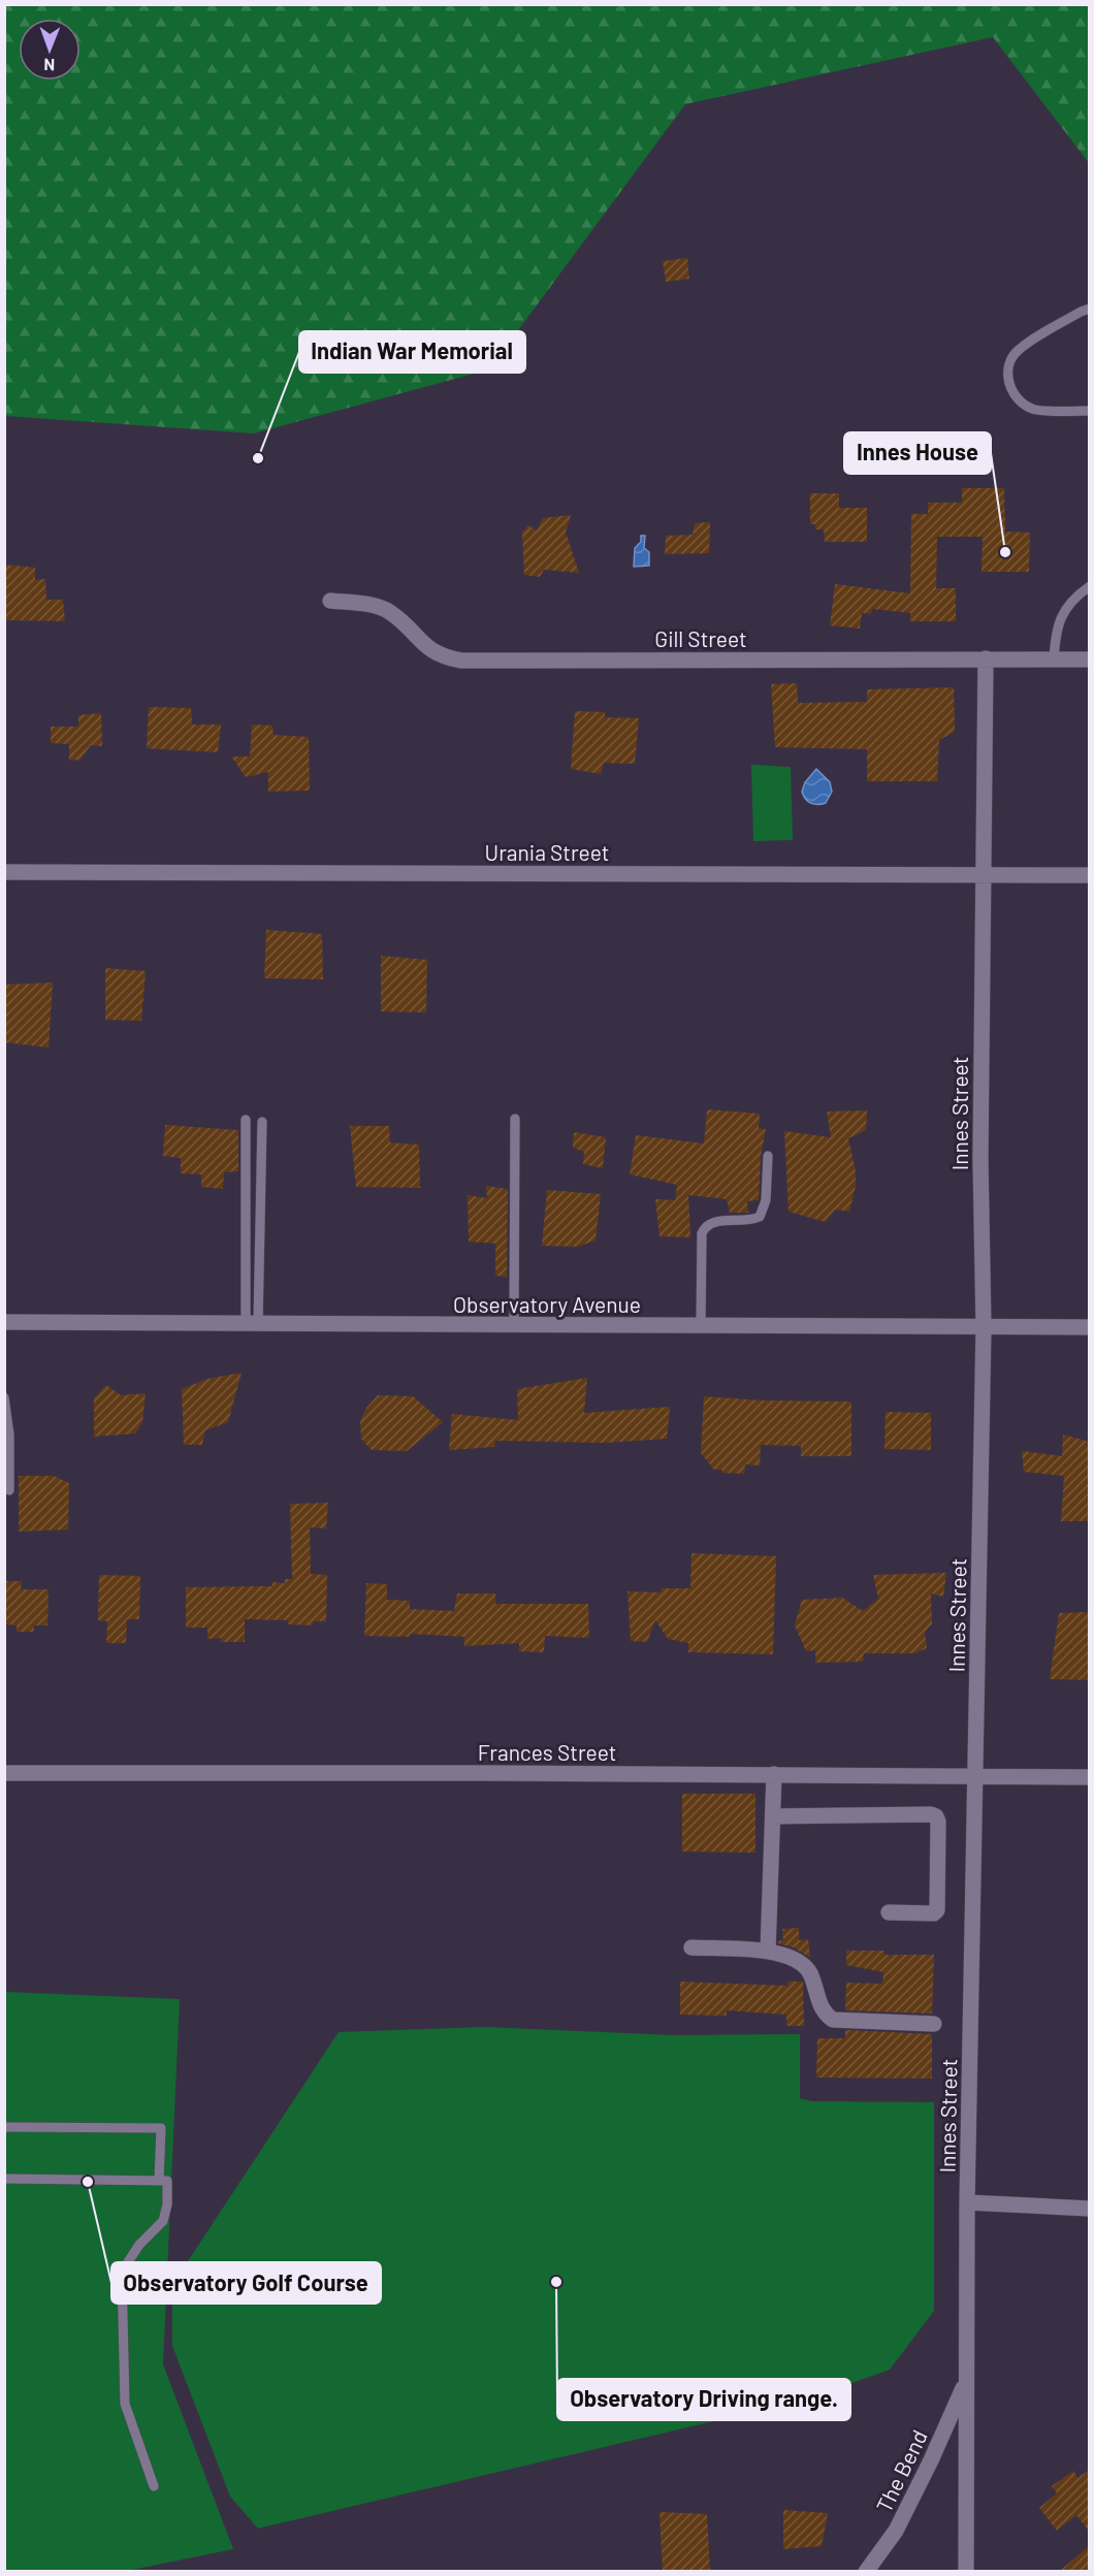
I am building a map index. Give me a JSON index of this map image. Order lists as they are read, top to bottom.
{
  "streets": {
    "street": [
      "Gill Street",
      "Urania Street",
      "Innes Street",
      "Observatory Avenue",
      "Frances Street",
      "The Bend"
    ]
  },
  "crossings": [
    ["Gill Street", "Innes Street"],
    ["Urania Street", "Innes Street"],
    ["Innes Street", "Observatory Avenue"],
    ["Innes Street", "Frances Street"],
    ["Innes Street", "The Bend"]
  ],
  "places": [
    "Indian War Memorial",
    "Innes House",
    "Observatory Golf Course",
    "Observatory Driving range."
  ],
  "north": "bottom"
}
